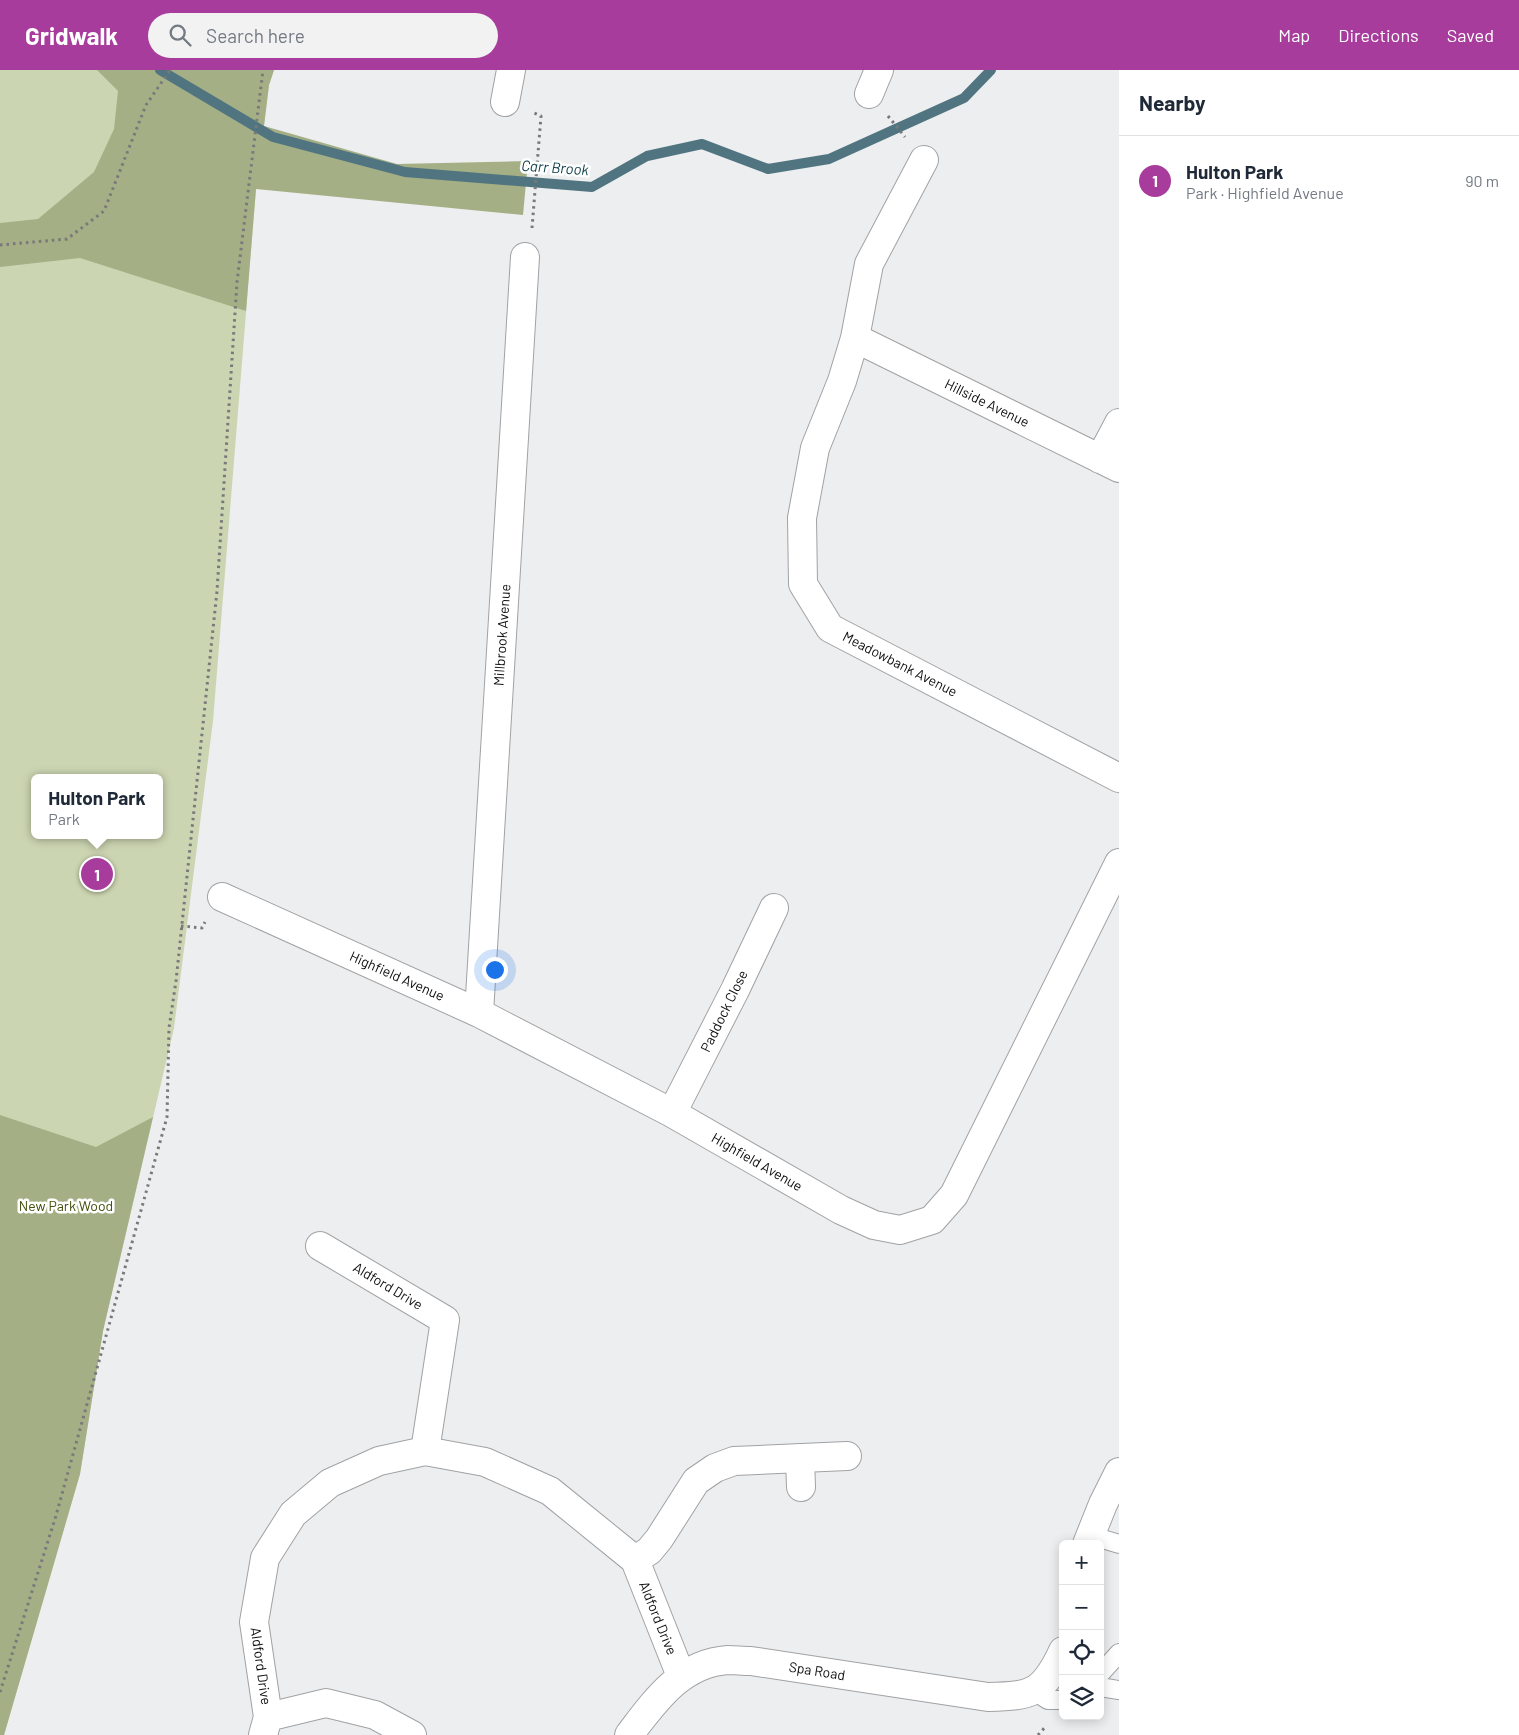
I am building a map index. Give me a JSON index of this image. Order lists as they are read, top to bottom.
{
  "streets": {
    "street": [
      "Hillside Avenue",
      "Millbrook Avenue",
      "Meadowbank Avenue",
      "Highfield Avenue",
      "Paddock Close",
      "Aldford Drive",
      "Spa Road"
    ]
  },
  "crossings": [
    ["Hillside Avenue", "Meadowbank Avenue"],
    ["Millbrook Avenue", "Highfield Avenue"],
    ["Highfield Avenue", "Paddock Close"],
    ["Aldford Drive", "Spa Road"]
  ],
  "water": ["Carr Brook"],
  "parks": ["New Park Wood"],
  "page": {
    "header": "Gridwalk",
    "search": "Search here",
    "nav": ["Map", "Directions", "Saved"],
    "heading": "Nearby",
    "list": [
      {
        "mark": "1",
        "name": "Hulton Park",
        "note": "Park · Highfield Avenue",
        "value": "90 m"
      }
    ],
    "popup": ["Hulton Park", "Park"],
    "pins": "1",
    "map_buttons": ["+", "−"]
  }
}
